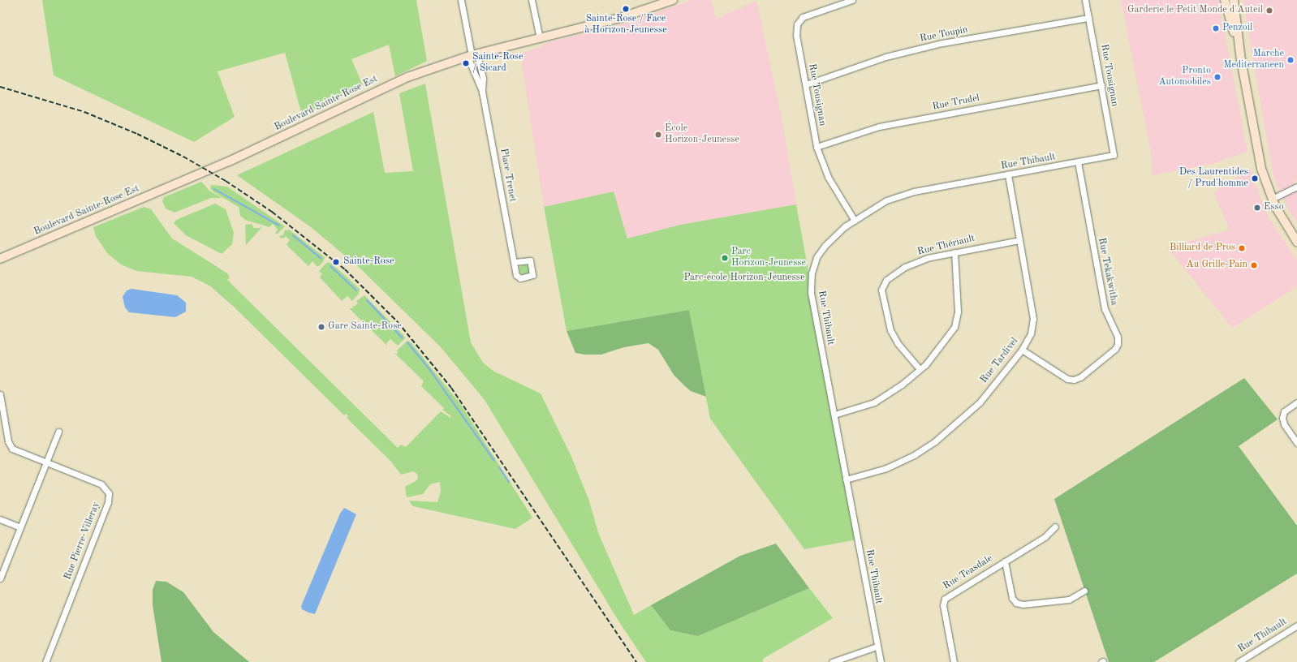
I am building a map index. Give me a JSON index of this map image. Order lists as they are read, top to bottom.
{
  "streets": {
    "street": [
      "Rue Toupin",
      "Rue Tousignan",
      "Rue Trudel",
      "Boulevard Sainte-Rose Est",
      "Rue Thibault",
      "Place Trenet",
      "Rue Thériault",
      "Rue Tekakwitha",
      "Rue Tardivel",
      "Rue Pierre-Villeray",
      "Rue Teasdale"
    ]
  },
  "crossings": [
    ["Rue Toupin", "Rue Tousignan"],
    ["Rue Tousignan", "Rue Trudel"],
    ["Rue Tousignan", "Rue Thibault"],
    ["Boulevard Sainte-Rose Est", "Place Trenet"],
    ["Rue Thibault", "Rue Tekakwitha"],
    ["Rue Thibault", "Rue Tardivel"],
    ["Rue Thériault", "Rue Tardivel"],
    ["Rue Tekakwitha", "Rue Tardivel"]
  ],
  "parks": ["Parc-école Horizon-Jeunesse"],
  "places": [
    "Sainte-Rose / Face à Horizon-Jeunesse",
    "Garderie le Petit Monde d'Auteil",
    "Penzoil",
    "Marche Mediterraneen",
    "Sainte-Rose / Sicard",
    "Pronto Automobiles",
    "École Horizon-Jeunesse",
    "Des Laurentides / Prud'homme",
    "Esso",
    "Billiard de Pros",
    "Parc Horizon-Jeunesse",
    "Sainte-Rose",
    "Au Grille-Pain",
    "Gare Sainte-Rose"
  ]
}
